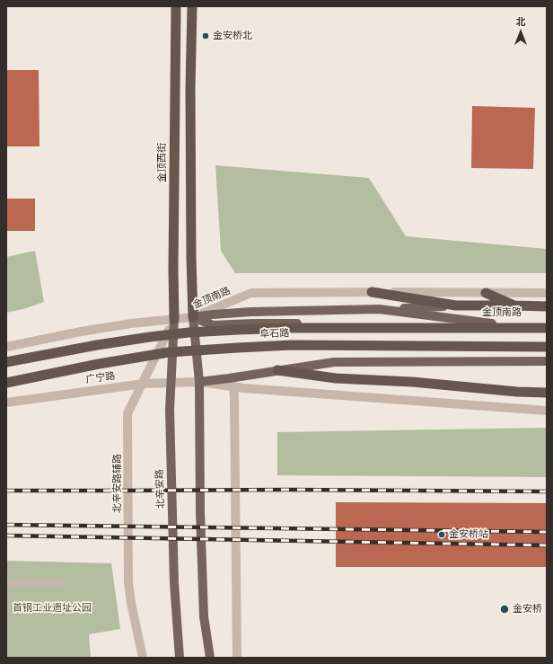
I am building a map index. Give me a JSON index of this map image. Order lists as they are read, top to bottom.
{
  "streets": {
    "highway": ["金顶西街", "阜石路"],
    "main road": ["金顶南路", "北辛安路"],
    "street": ["广宁路", "北辛安路辅路"]
  },
  "crossings": [
    ["金顶西街", "北辛安路辅路"],
    ["金顶西街", "北辛安路"],
    ["广宁路", "北辛安路辅路"],
    ["广宁路", "北辛安路"],
    ["北辛安路辅路", "北辛安路"]
  ],
  "parks": ["首钢工业遗址公园"],
  "places": ["金安桥北", "金安桥站", "金安桥"],
  "north": "top"
}
